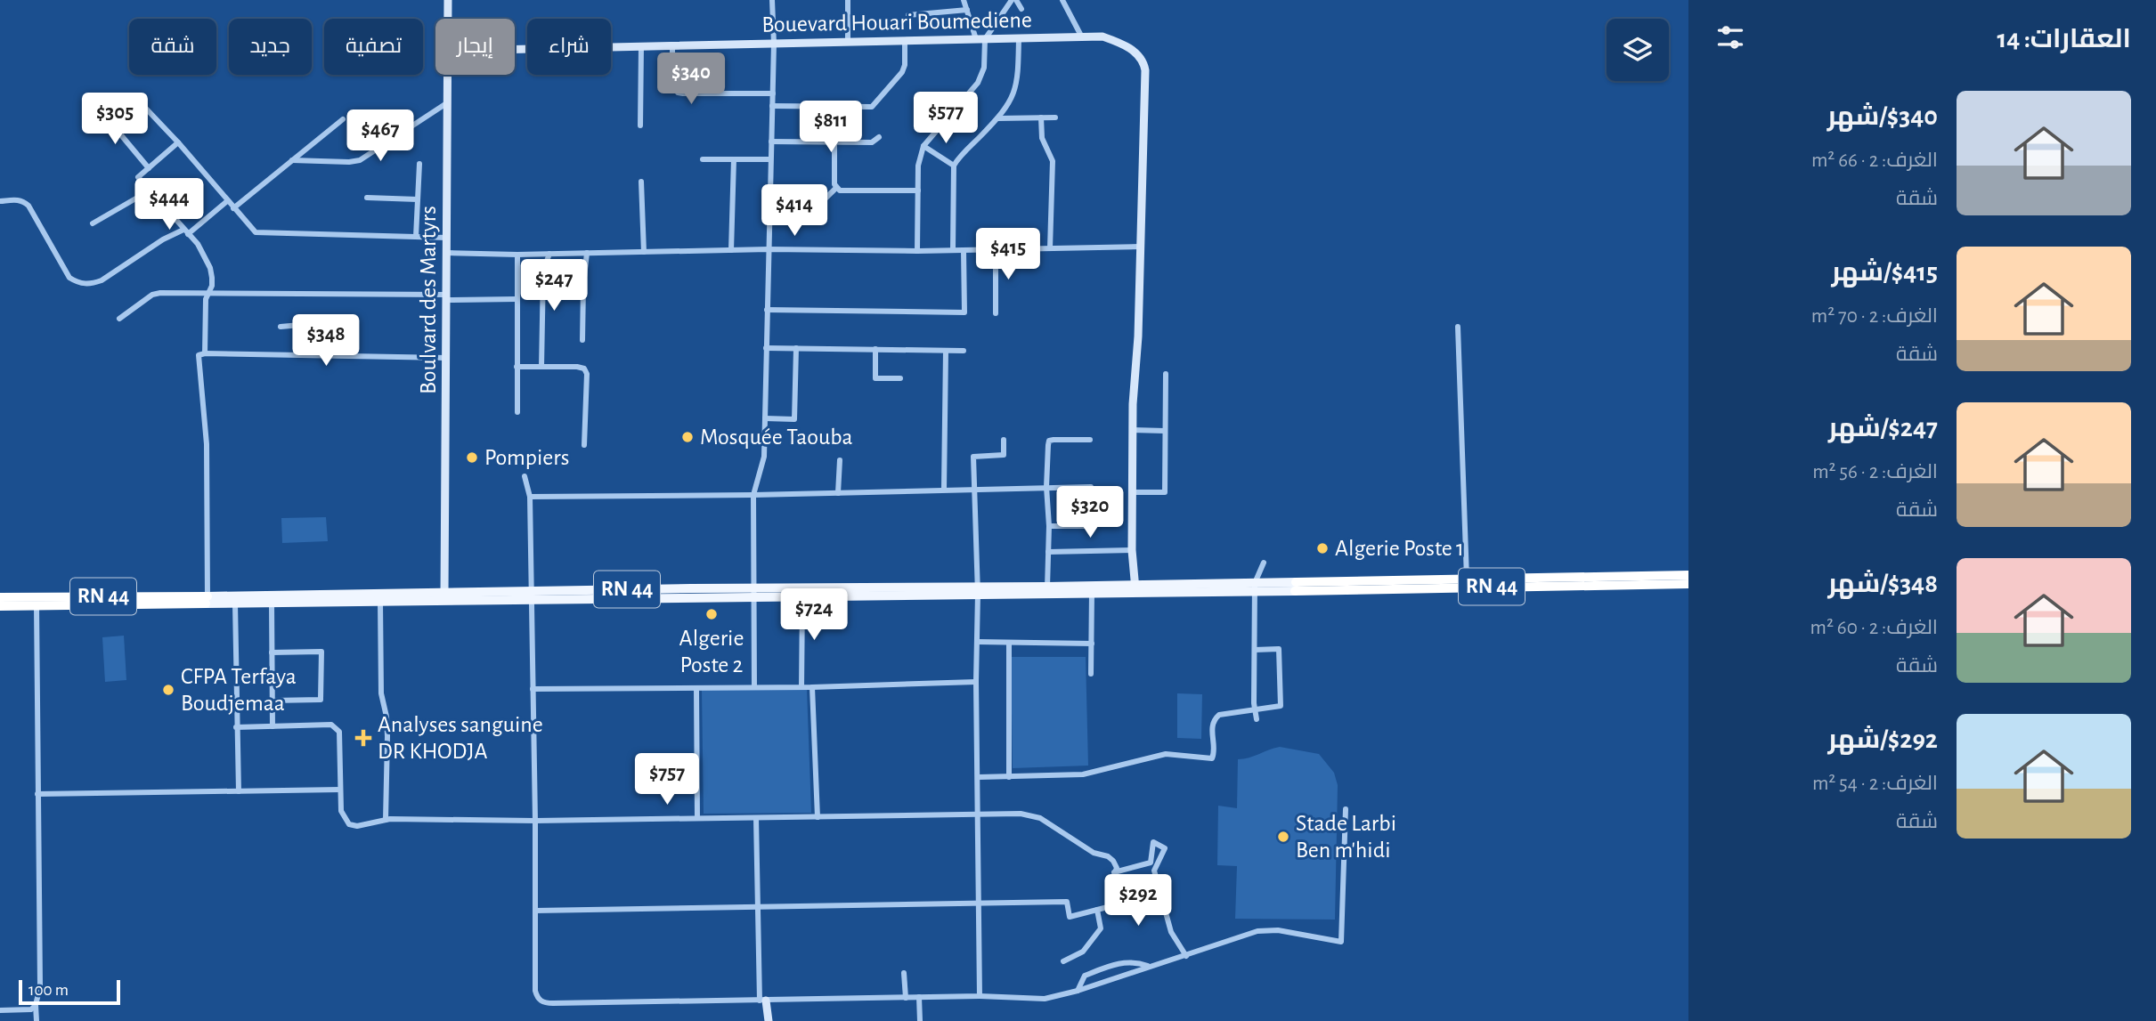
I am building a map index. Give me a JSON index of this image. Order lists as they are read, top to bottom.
{
  "streets": {
    "highway": ["RN 44"],
    "street": ["Bouevard Houari Boumediene", "Boulvard des Martyrs"]
  },
  "crossings": [
    ["Bouevard Houari Boumediene", "RN 44"],
    ["Boulvard des Martyrs", "RN 44"]
  ],
  "places": {
    "other": [
      "Mosquée Taouba",
      "Pompiers",
      "Algerie Poste 1",
      "Algerie Poste 2",
      "CFPA Terfaya Boudjemaa",
      "Stade Larbi Ben m'hidi"
    ],
    "health": ["Analyses sanguine DR KHODJA"]
  },
  "scale_bar": "100 m",
  "page": {
    "heading": "العقارات: 14",
    "chip": [
      "شراء",
      "إيجار",
      "تصفية",
      "جديد",
      "شقة"
    ],
    "price": [
      "$340",
      "$577",
      "$305",
      "$811",
      "$467",
      "$444",
      "$414",
      "$415",
      "$247",
      "$348",
      "$320",
      "$724",
      "$757",
      "$292"
    ],
    "list": [
      {
        "name": "$340/شهر",
        "note": "الغرف: 2 · 66 m² · شقة"
      },
      {
        "name": "$415/شهر",
        "note": "الغرف: 2 · 70 m² · شقة"
      },
      {
        "name": "$247/شهر",
        "note": "الغرف: 2 · 56 m² · شقة"
      },
      {
        "name": "$348/شهر",
        "note": "الغرف: 2 · 60 m² · شقة"
      },
      {
        "name": "$292/شهر",
        "note": "الغرف: 2 · 54 m² · شقة"
      }
    ],
    "scale": "100 m"
  }
}
